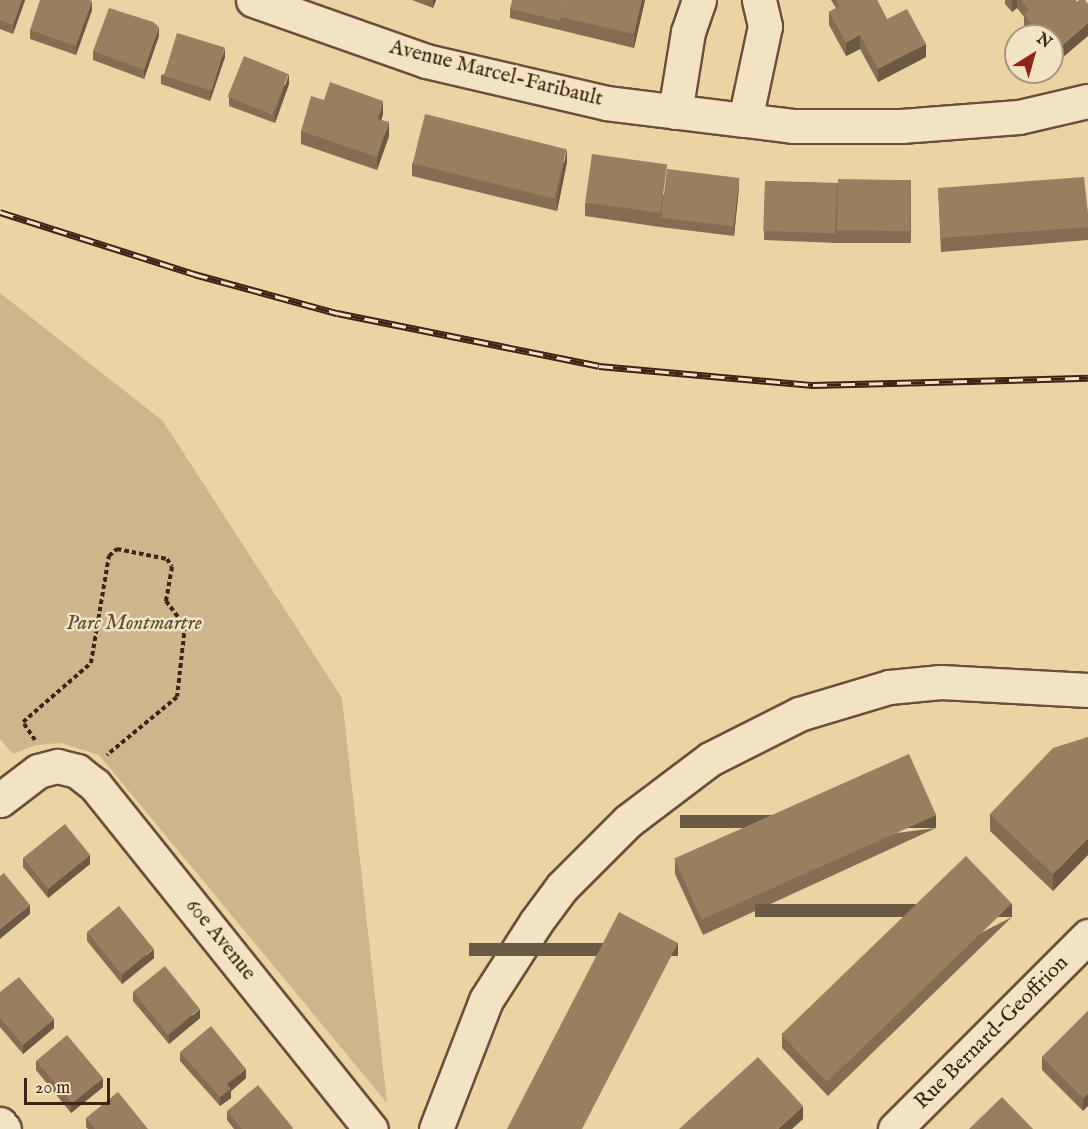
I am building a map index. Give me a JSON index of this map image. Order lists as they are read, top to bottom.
{
  "streets": {
    "street": ["Avenue Marcel-Faribault", "60e Avenue", "Rue Bernard-Geoffrion"]
  },
  "parks": ["Parc Montmartre"],
  "scale_bar": "20 m",
  "north": "top right"
}
